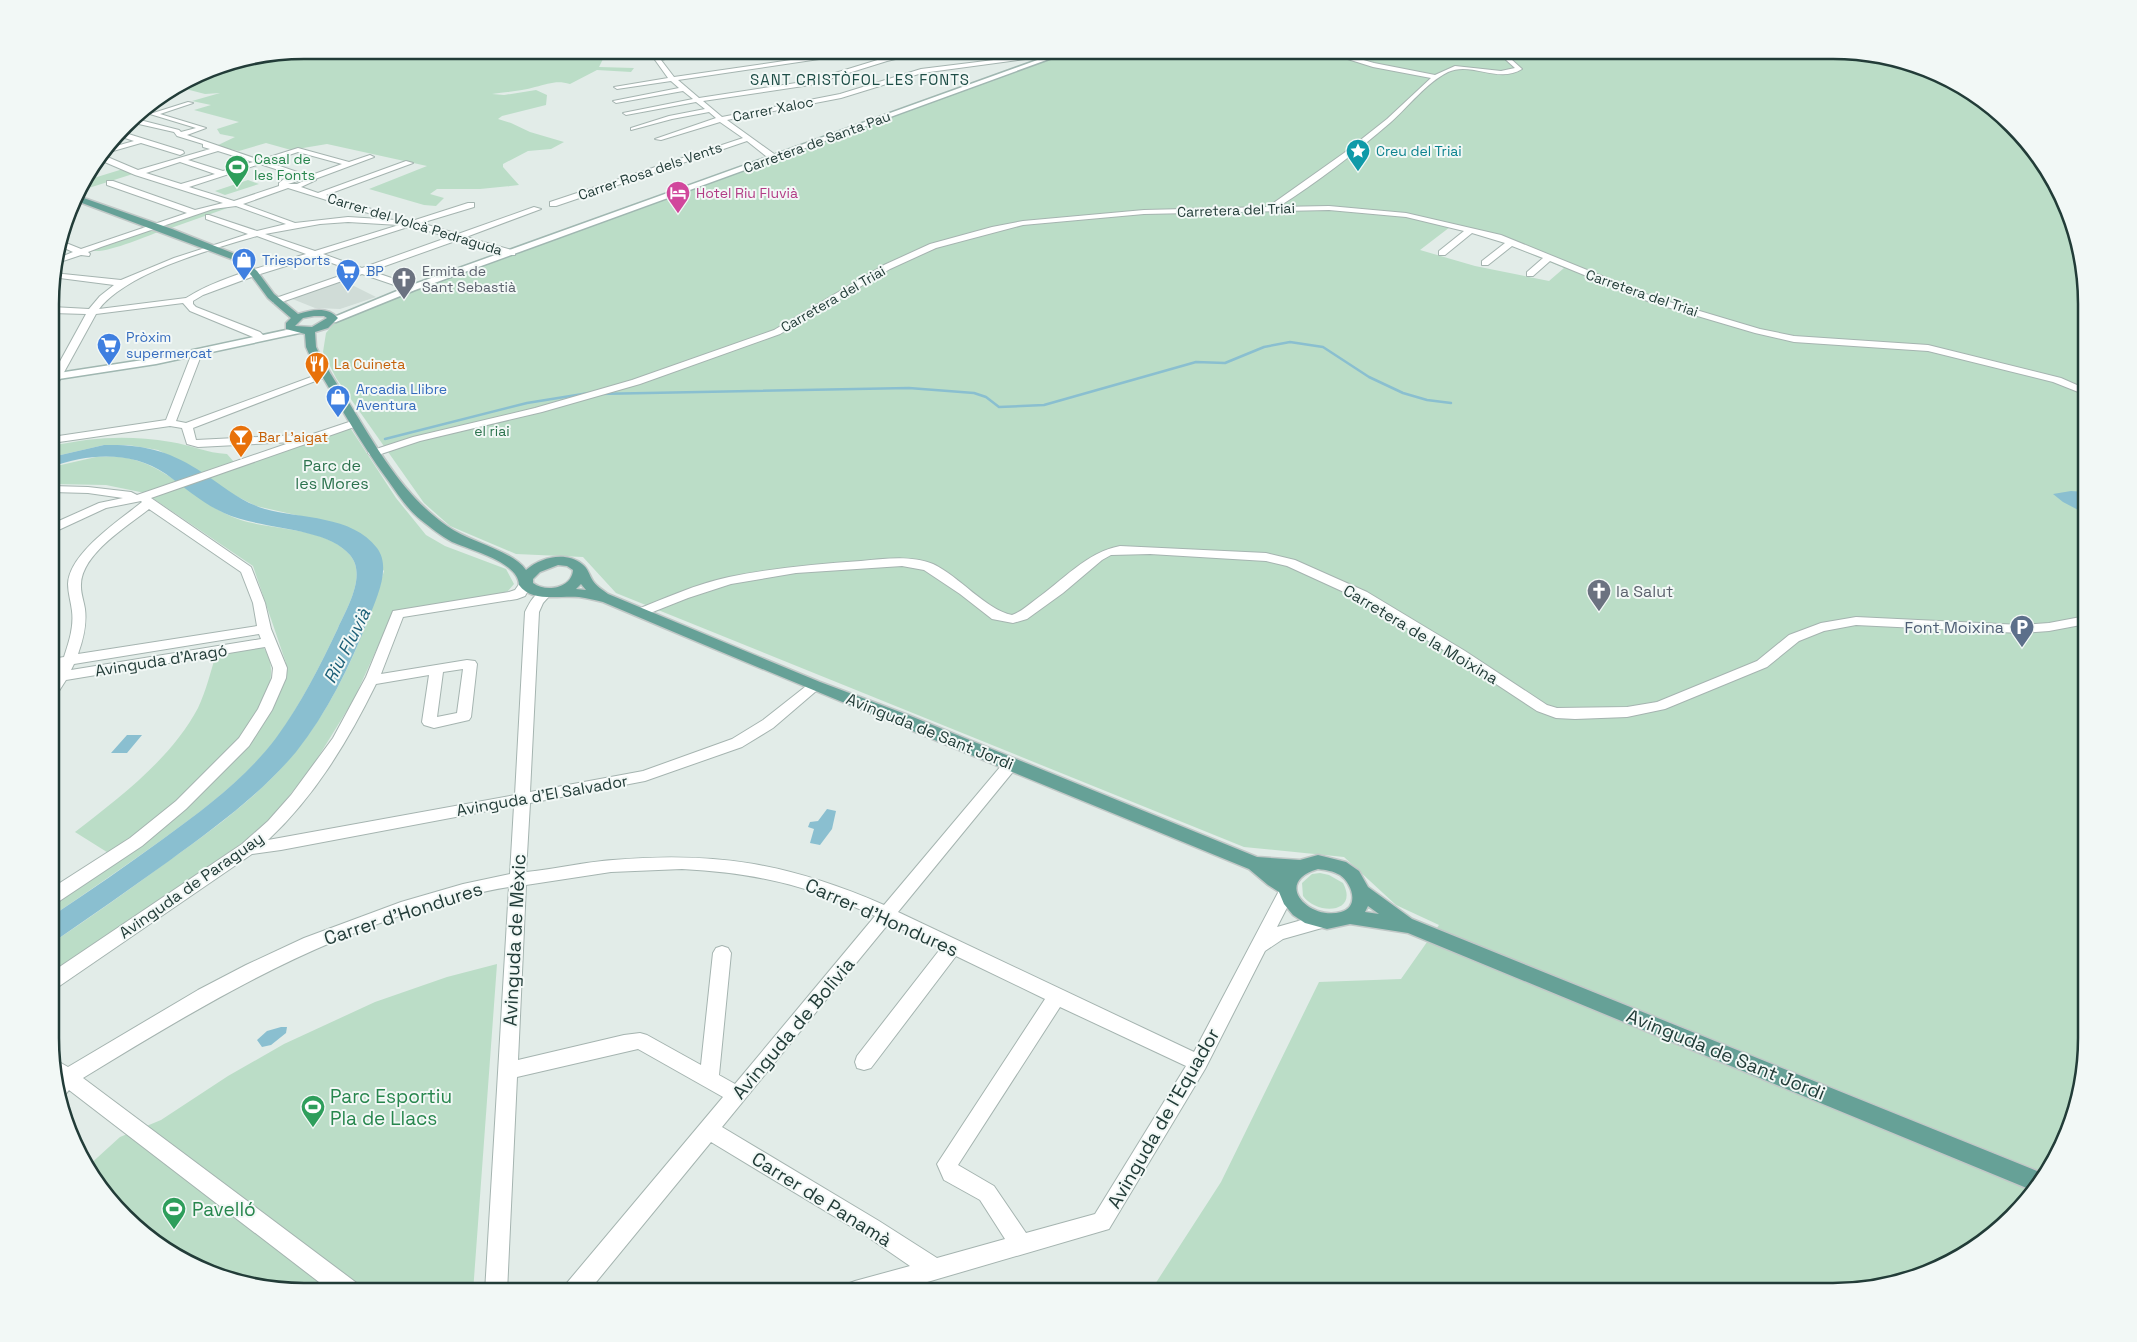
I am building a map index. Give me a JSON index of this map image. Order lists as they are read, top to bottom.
{
  "streets": {
    "main road": ["Carretera de Santa Pau", "Avinguda de Sant Jordi"],
    "street": [
      "Carrer Xaloc",
      "Carrer Rosa dels Vents",
      "Carretera del Triai",
      "Carrer del Volcà Pedraguda",
      "Carretera de la Moixina",
      "Avinguda d'Aragó",
      "Avinguda d'El Salvador",
      "Avinguda de Paraguay",
      "Carrer d'Hondures",
      "Avinguda de Mèxic",
      "Avinguda de Bolivia",
      "Avinguda de l'Equador",
      "Carrer de Panamà"
    ]
  },
  "crossings": [
    ["Carretera de Santa Pau", "Carrer del Volcà Pedraguda"],
    ["Carretera de la Moixina", "Avinguda de Sant Jordi"],
    ["Avinguda de Sant Jordi", "Avinguda d'El Salvador"],
    ["Avinguda de Sant Jordi", "Avinguda de Mèxic"],
    ["Avinguda de Sant Jordi", "Avinguda de Bolivia"],
    ["Avinguda de Sant Jordi", "Avinguda de l'Equador"],
    ["Avinguda d'El Salvador", "Avinguda de Paraguay"],
    ["Avinguda d'El Salvador", "Avinguda de Mèxic"],
    ["Carrer d'Hondures", "Avinguda de Mèxic"],
    ["Carrer d'Hondures", "Avinguda de Bolivia"],
    ["Carrer d'Hondures", "Avinguda de l'Equador"],
    ["Avinguda de Bolivia", "Carrer de Panamà"],
    ["Avinguda de l'Equador", "Carrer de Panamà"]
  ],
  "districts": ["SANT CRISTÒFOL LES FONTS"],
  "water": ["Riu Fluvià"],
  "parks": ["el riai", "Parc de les Mores"],
  "places": {
    "place": ["Creu del Triai"],
    "sports": ["Casal de les Fonts", "Parc Esportiu Pla de Llacs", "Pavelló"],
    "hotel": ["Hotel Riu Fluvià"],
    "shop": ["Triesports", "Arcadia Llibre Aventura"],
    "supermarket": ["BP", "Pròxim supermercat"],
    "church": ["Ermita de Sant Sebastià", "la Salut"],
    "restaurant": ["La Cuineta"],
    "bar": ["Bar L'aigat"],
    "parking": ["Font Moixina"]
  }
}
